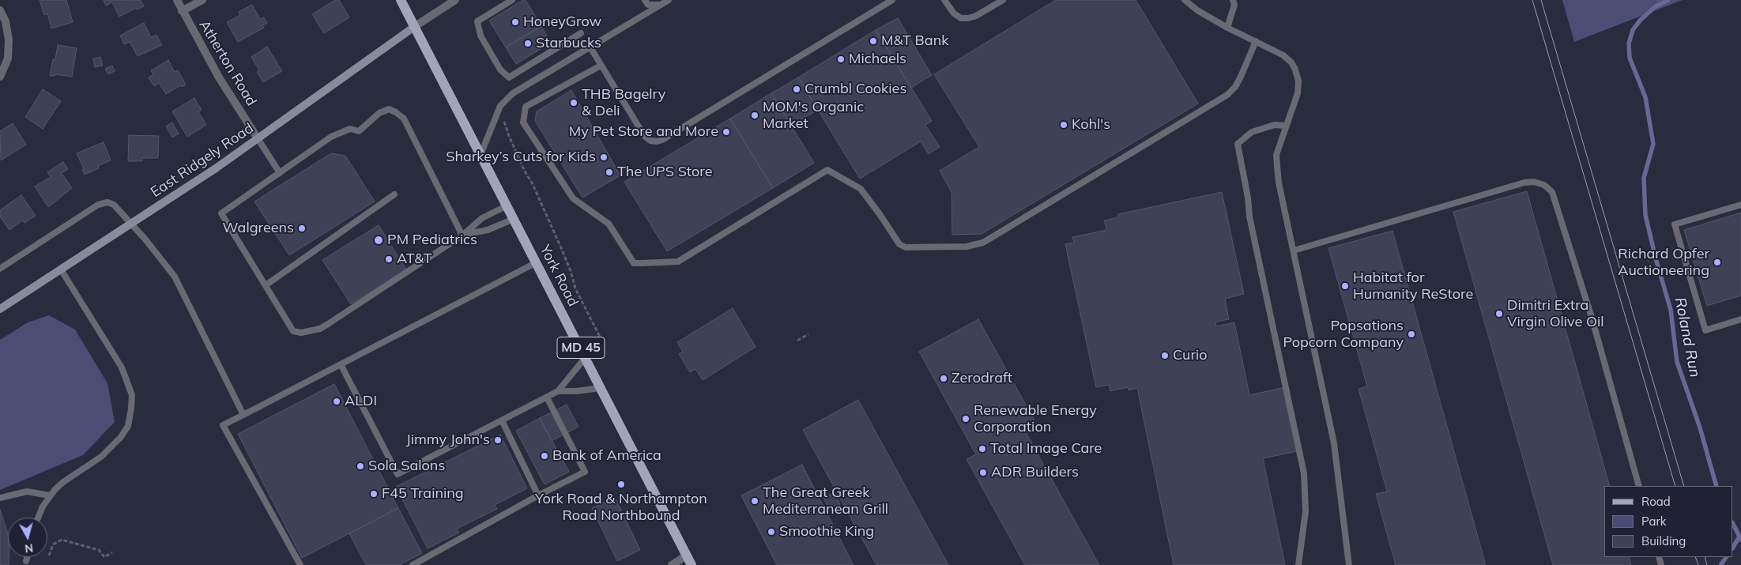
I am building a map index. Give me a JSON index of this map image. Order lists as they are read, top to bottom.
{
  "streets": {
    "main road": ["York Road", "MD 45"],
    "street": ["Atherton Road", "East Ridgely Road"]
  },
  "crossings": [
    ["Atherton Road", "East Ridgely Road"],
    ["East Ridgely Road", "York Road"]
  ],
  "water": ["Roland Run"],
  "places": [
    "HoneyGrow",
    "M&T Bank",
    "Starbucks",
    "Michaels",
    "Crumbl Cookies",
    "THB Bagelry & Deli",
    "MOM's Organic Market",
    "Kohl's",
    "My Pet Store and More",
    "Sharkey’s Cuts for Kids",
    "The UPS Store",
    "Walgreens",
    "PM Pediatrics",
    "AT&T",
    "Richard Opfer Auctioneering",
    "Habitat for Humanity ReStore",
    "Dimitri Extra Virgin Olive Oil",
    "Popsations Popcorn Company",
    "Curio",
    "Zerodraft",
    "ALDI",
    "Renewable Energy Corporation",
    "Jimmy John's",
    "Total Image Care",
    "Bank of America",
    "Sola Salons",
    "ADR Builders",
    "York Road & Northampton Road Northbound",
    "F45 Training",
    "The Great Greek Mediterranean Grill",
    "Smoothie King"
  ],
  "legend": ["Road", "Park", "Building"],
  "north": "bottom"
}
